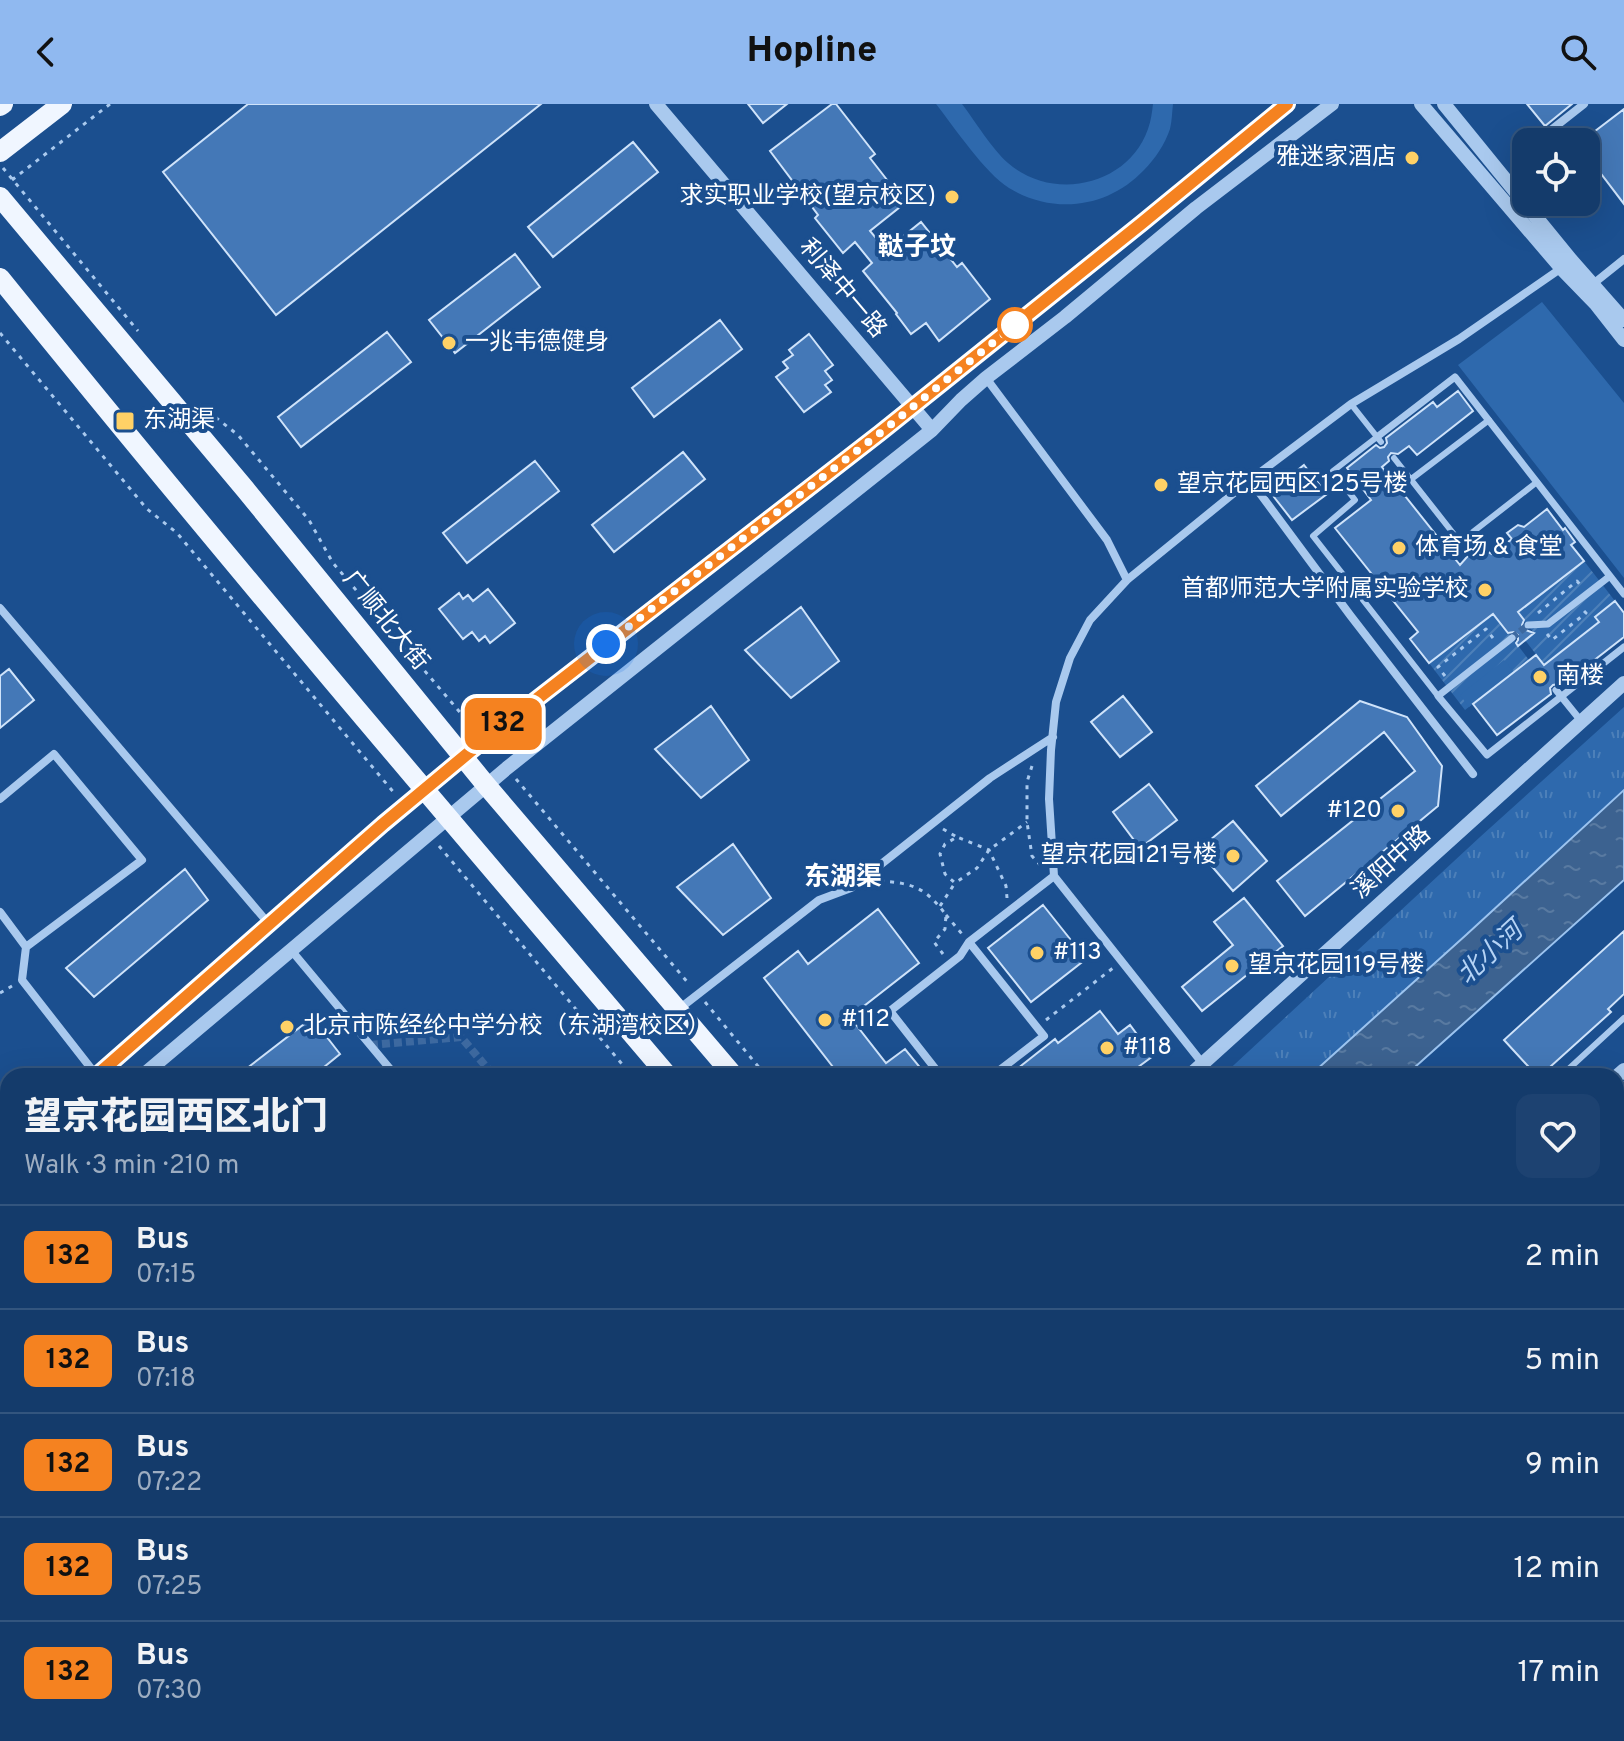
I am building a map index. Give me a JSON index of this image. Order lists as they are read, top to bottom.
{
  "streets": {
    "main road": ["广顺北大街"],
    "street": ["利泽中一路", "溪阳中路"]
  },
  "districts": ["鞑子坟", "东湖渠"],
  "water": ["北小河"],
  "places": {
    "other": [
      "雅迷家酒店",
      "求实职业学校(望京校区)",
      "一兆韦德健身",
      "望京花园西区125号楼",
      "体育场 & 食堂",
      "首都师范大学附属实验学校",
      "南楼",
      "#120",
      "望京花园121号楼",
      "#113",
      "望京花园119号楼",
      "#112",
      "北京市陈经纶中学分校（东湖湾校区）",
      "#118"
    ],
    "transit": ["东湖渠"]
  },
  "lines": ["bus line 132"],
  "page": {
    "header": "Hopline",
    "on_map": "132",
    "heading": ["望京花园西区北门", "Walk · 3 min · 210 m"],
    "list": [
      {
        "mark": "132",
        "name": "Bus",
        "note": "07:15",
        "value": "2 min"
      },
      {
        "mark": "132",
        "name": "Bus",
        "note": "07:18",
        "value": "5 min"
      },
      {
        "mark": "132",
        "name": "Bus",
        "note": "07:22",
        "value": "9 min"
      },
      {
        "mark": "132",
        "name": "Bus",
        "note": "07:25",
        "value": "12 min"
      },
      {
        "mark": "132",
        "name": "Bus",
        "note": "07:30",
        "value": "17 min"
      }
    ]
  }
}
